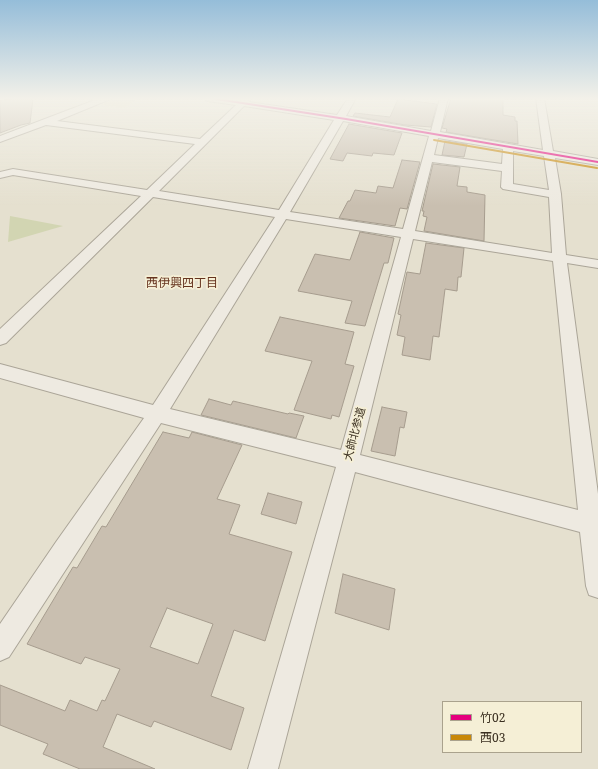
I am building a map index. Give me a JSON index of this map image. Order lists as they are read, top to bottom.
{
  "streets": {
    "street": ["大師北参道"]
  },
  "districts": ["西伊興四丁目"],
  "lines": ["transit line 竹02", "transit line 西03"],
  "legend": ["竹02", "西03"]
}
